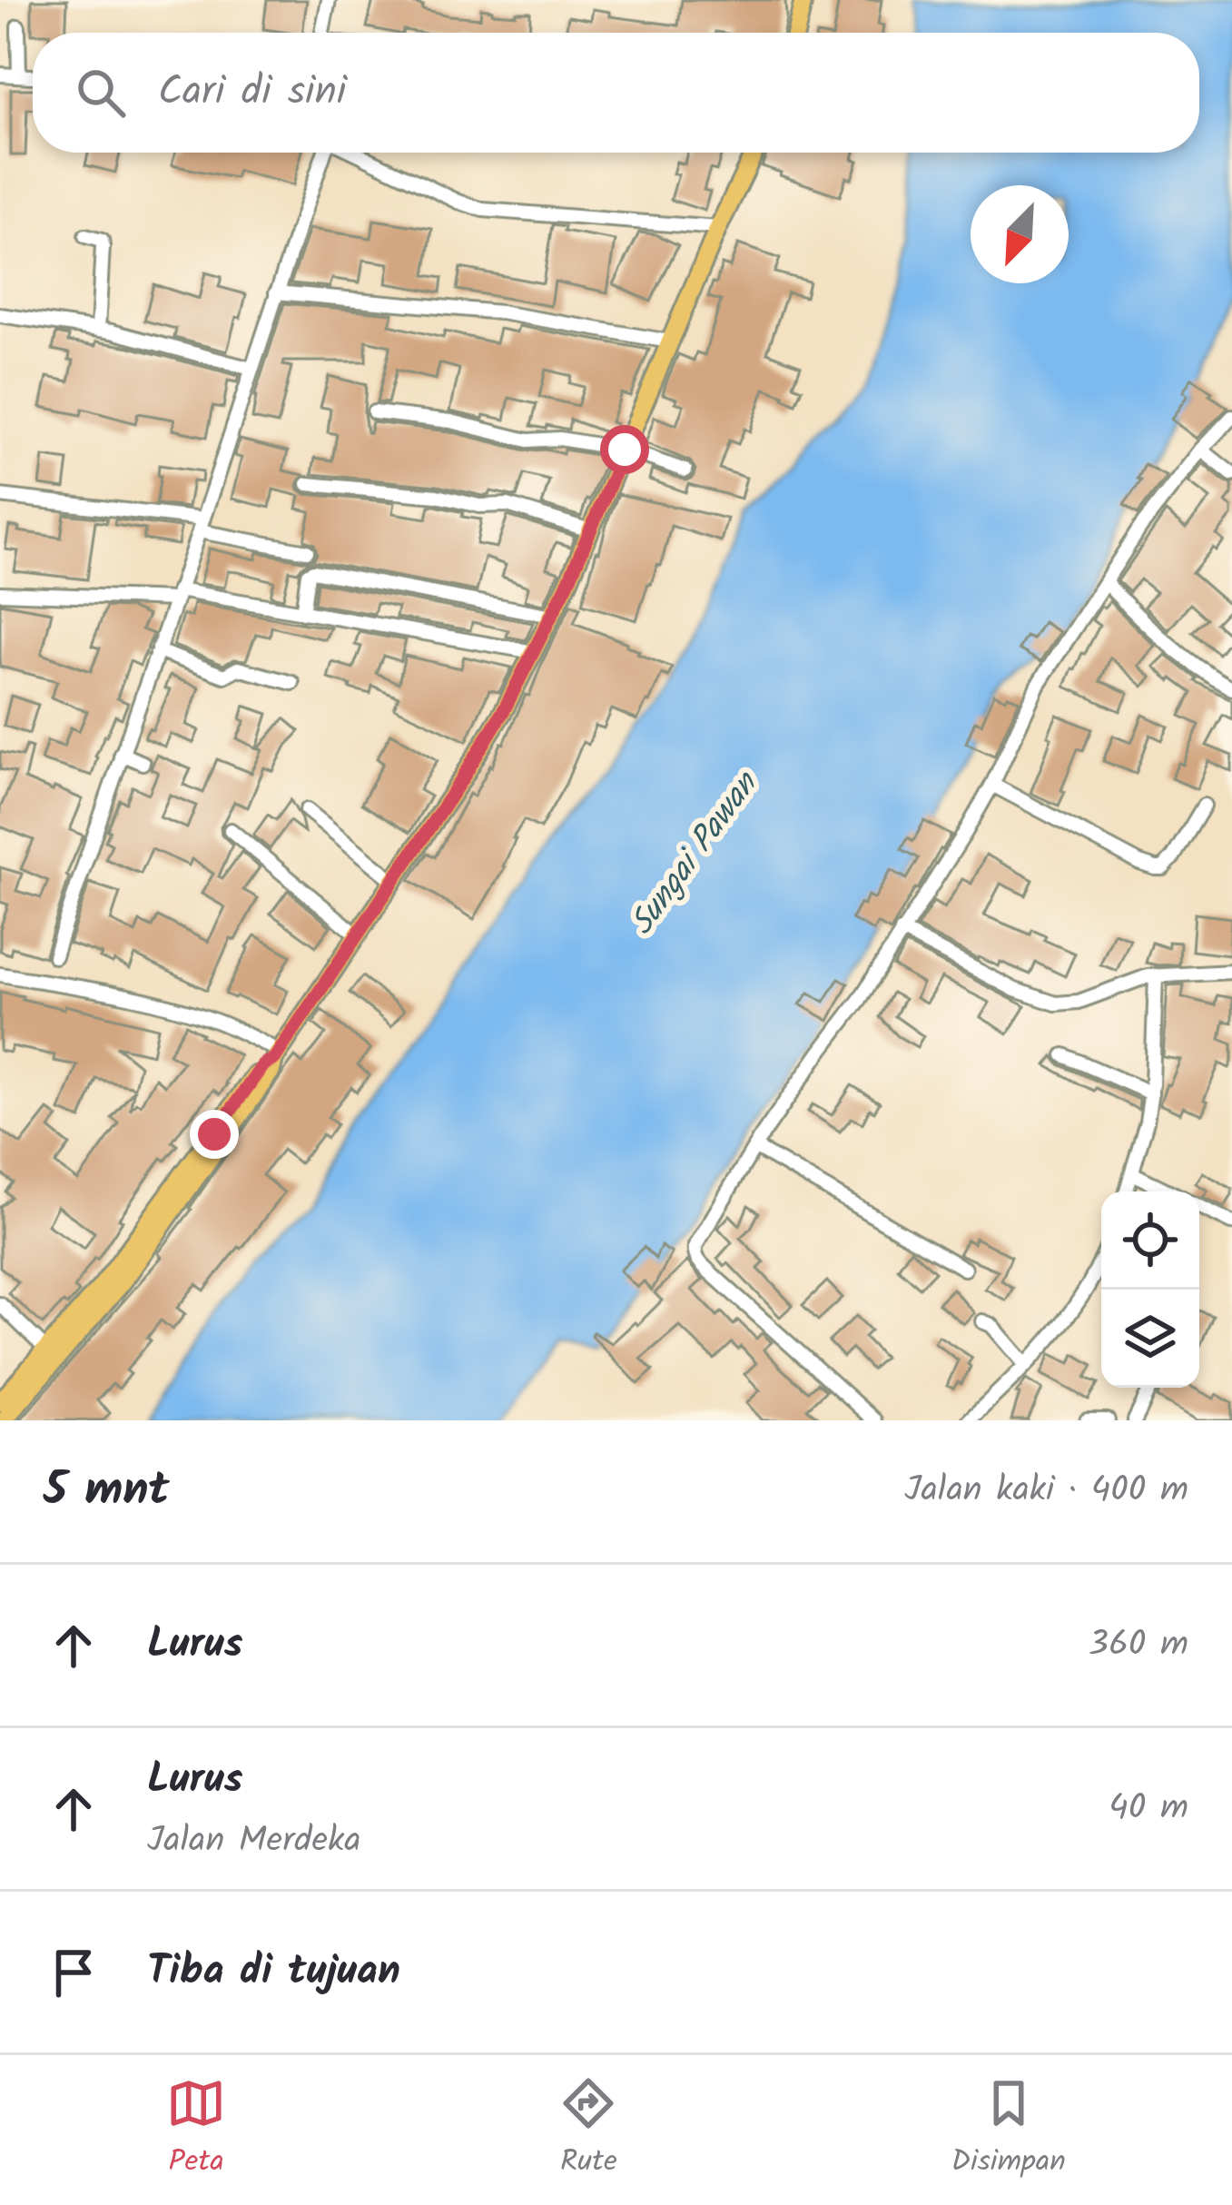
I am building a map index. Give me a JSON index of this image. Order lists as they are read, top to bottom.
{
  "water": ["Sungai Pawan"],
  "north": "bottom left",
  "page": {
    "search": "Cari di sini",
    "heading": ["5 mnt", "Jalan kaki · 400 m"],
    "list": [
      ["Lurus", "360 m"],
      ["Lurus", "Jalan Merdeka", "40 m"],
      "Tiba di tujuan"
    ],
    "nav": ["Peta", "Rute", "Disimpan"]
  }
}
